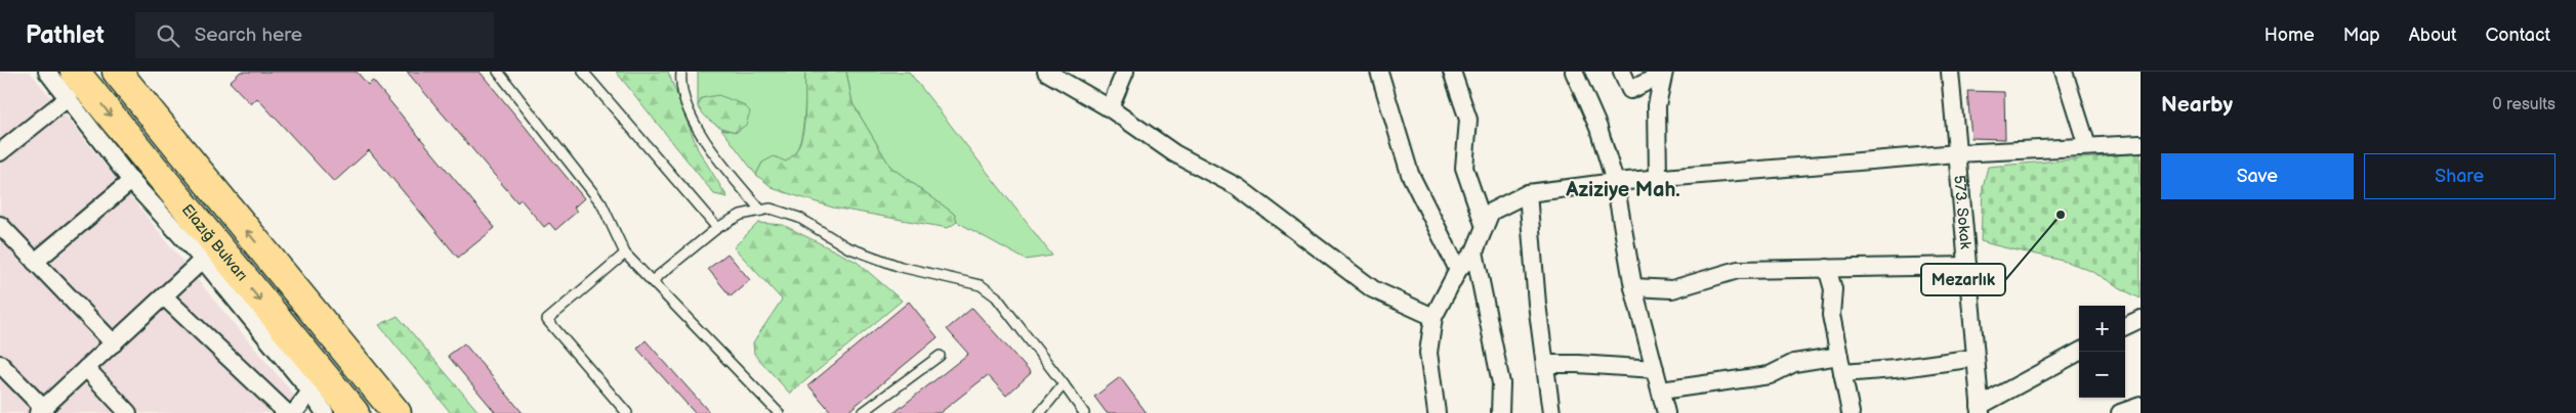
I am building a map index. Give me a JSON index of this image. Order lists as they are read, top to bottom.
{
  "streets": {
    "highway": ["Elazığ Bulvarı"],
    "street": ["573. Sokak"]
  },
  "districts": ["Aziziye Mah."],
  "places": ["Mezarlık"],
  "page": {
    "header": "Pathlet",
    "search": "Search here",
    "nav": [
      "Home",
      "Map",
      "About",
      "Contact"
    ],
    "heading": ["Nearby", "0 results"],
    "buttons": ["Save", "Share"],
    "map_buttons": ["+", "−"]
  }
}
